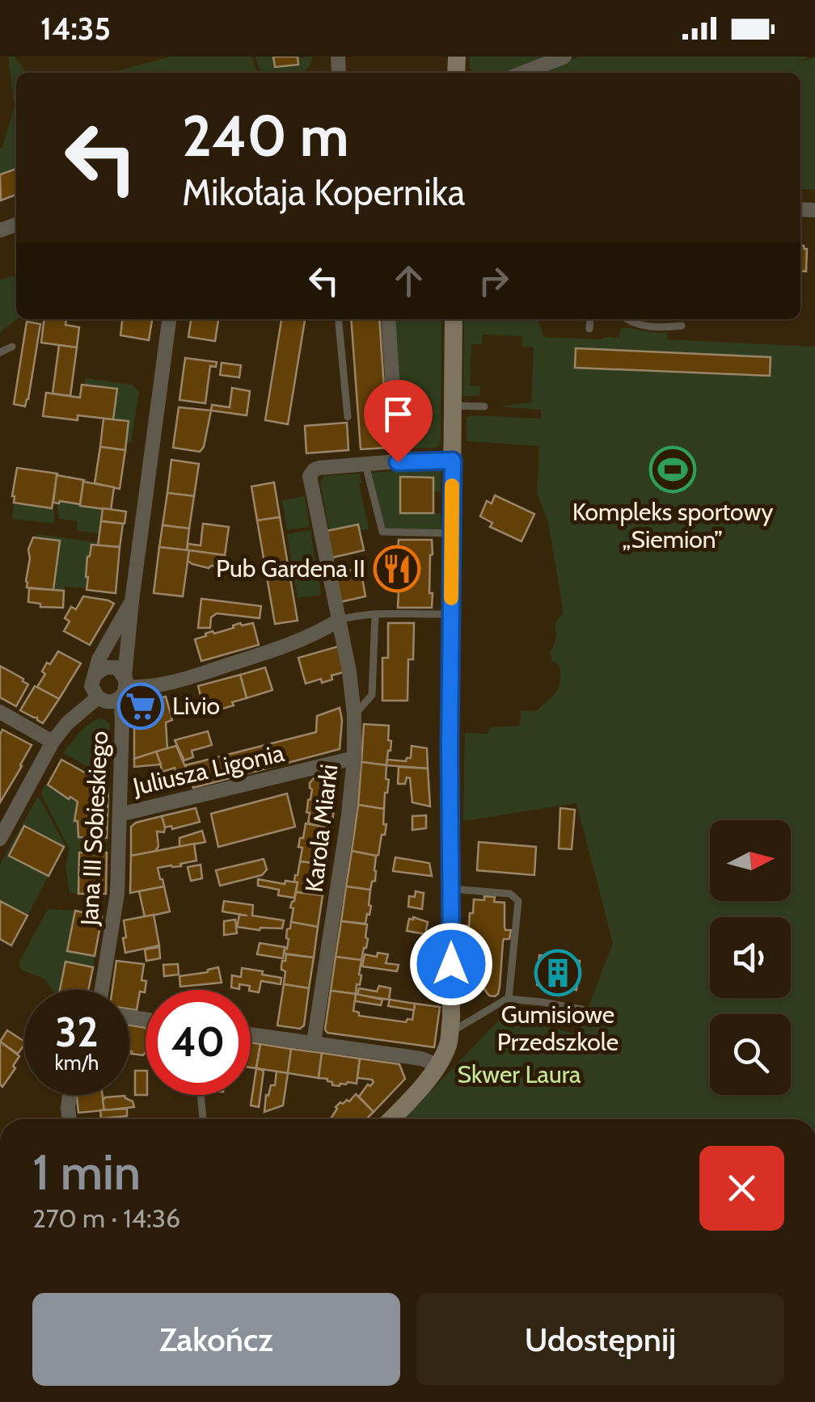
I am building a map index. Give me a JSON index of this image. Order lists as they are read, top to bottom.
{
  "streets": {
    "street": ["Juliusza Ligonia", "Jana III Sobieskiego", "Karola Miarki"]
  },
  "crossings": [
    ["Juliusza Ligonia", "Jana III Sobieskiego"],
    ["Juliusza Ligonia", "Karola Miarki"]
  ],
  "parks": ["Skwer Laura"],
  "places": {
    "sports": ["Kompleks sportowy „Siemion”"],
    "restaurant": ["Pub Gardena II"],
    "supermarket": ["Livio"],
    "building": ["Gumisiowe Przedszkole"]
  },
  "north": "right",
  "page": {
    "status": "14:35",
    "turn": ["240 m", "Mikołaja Kopernika"],
    "speed": "32 km/h",
    "limit": "40",
    "heading": ["1 min", "270 m · 14:36"],
    "buttons": ["Zakończ", "Udostępnij"]
  }
}
